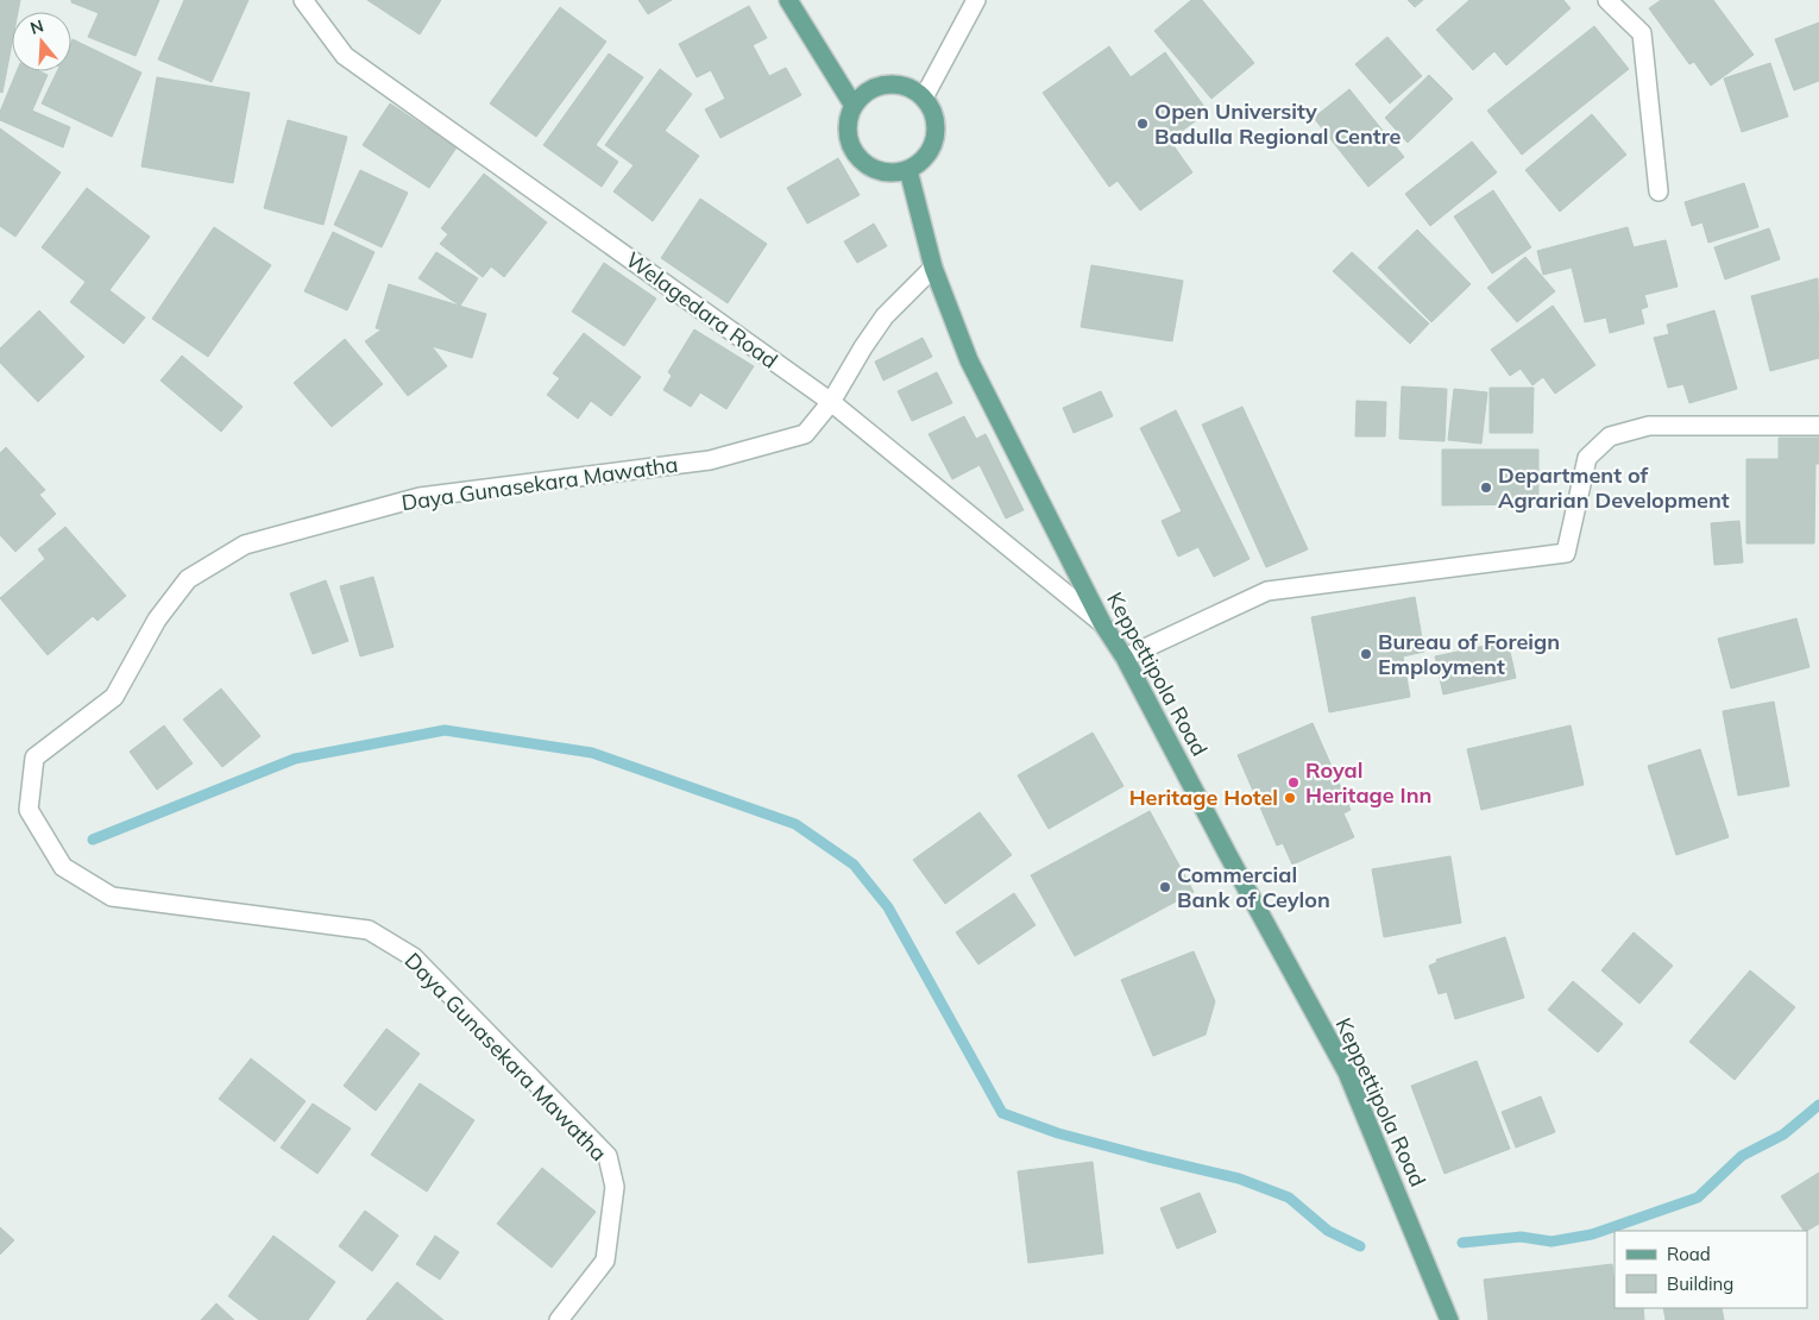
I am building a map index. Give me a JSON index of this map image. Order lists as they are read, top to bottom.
{
  "streets": {
    "main road": ["Keppettipola Road"],
    "street": ["Welagedara Road", "Daya Gunasekara Mawatha"]
  },
  "crossings": [
    ["Welagedara Road", "Daya Gunasekara Mawatha"],
    ["Welagedara Road", "Keppettipola Road"],
    ["Daya Gunasekara Mawatha", "Keppettipola Road"]
  ],
  "places": [
    "Open University Badulla Regional Centre",
    "Department of Agrarian Development",
    "Bureau of Foreign Employment",
    "Royal Heritage Inn",
    "Heritage Hotel",
    "Commercial Bank of Ceylon"
  ],
  "legend": ["Road", "Building"],
  "north": "top"
}
